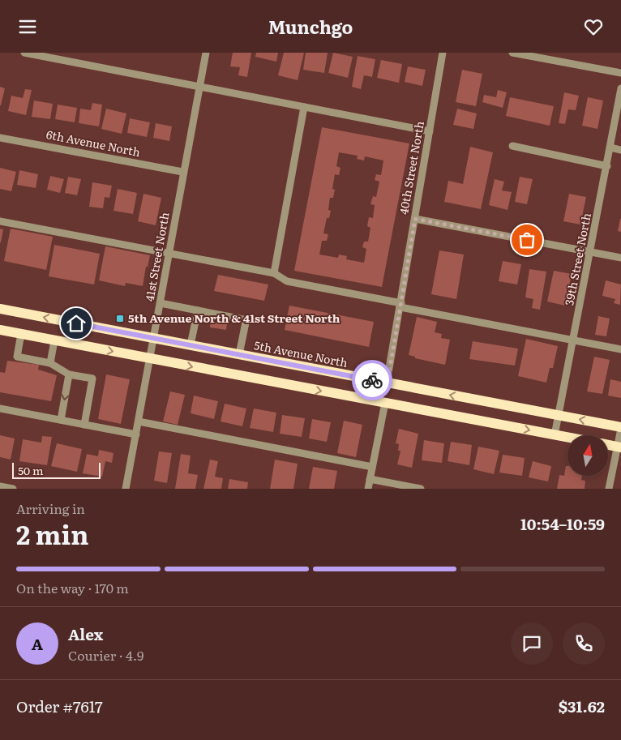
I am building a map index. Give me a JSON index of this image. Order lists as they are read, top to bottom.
{
  "streets": {
    "main road": ["5th Avenue North"],
    "street": [
      "6th Avenue North",
      "40th Street North",
      "41st Street North",
      "39th Street North"
    ]
  },
  "crossings": [
    ["6th Avenue North", "41st Street North"],
    ["40th Street North", "5th Avenue North"],
    ["41st Street North", "5th Avenue North"],
    ["39th Street North", "5th Avenue North"]
  ],
  "places": {
    "transit": ["5th Avenue North & 41st Street North"]
  },
  "scale_bar": "50 m",
  "north": "top",
  "page": {
    "header": "Munchgo",
    "scale": "50 m",
    "heading": ["2 min", "Arriving in", "10:54–10:59"],
    "panel": [
      "Alex",
      "Courier · 4.9",
      "Order #7617",
      "$31.62"
    ],
    "bar": "On the way · 170 m",
    "round": "A"
  }
}
